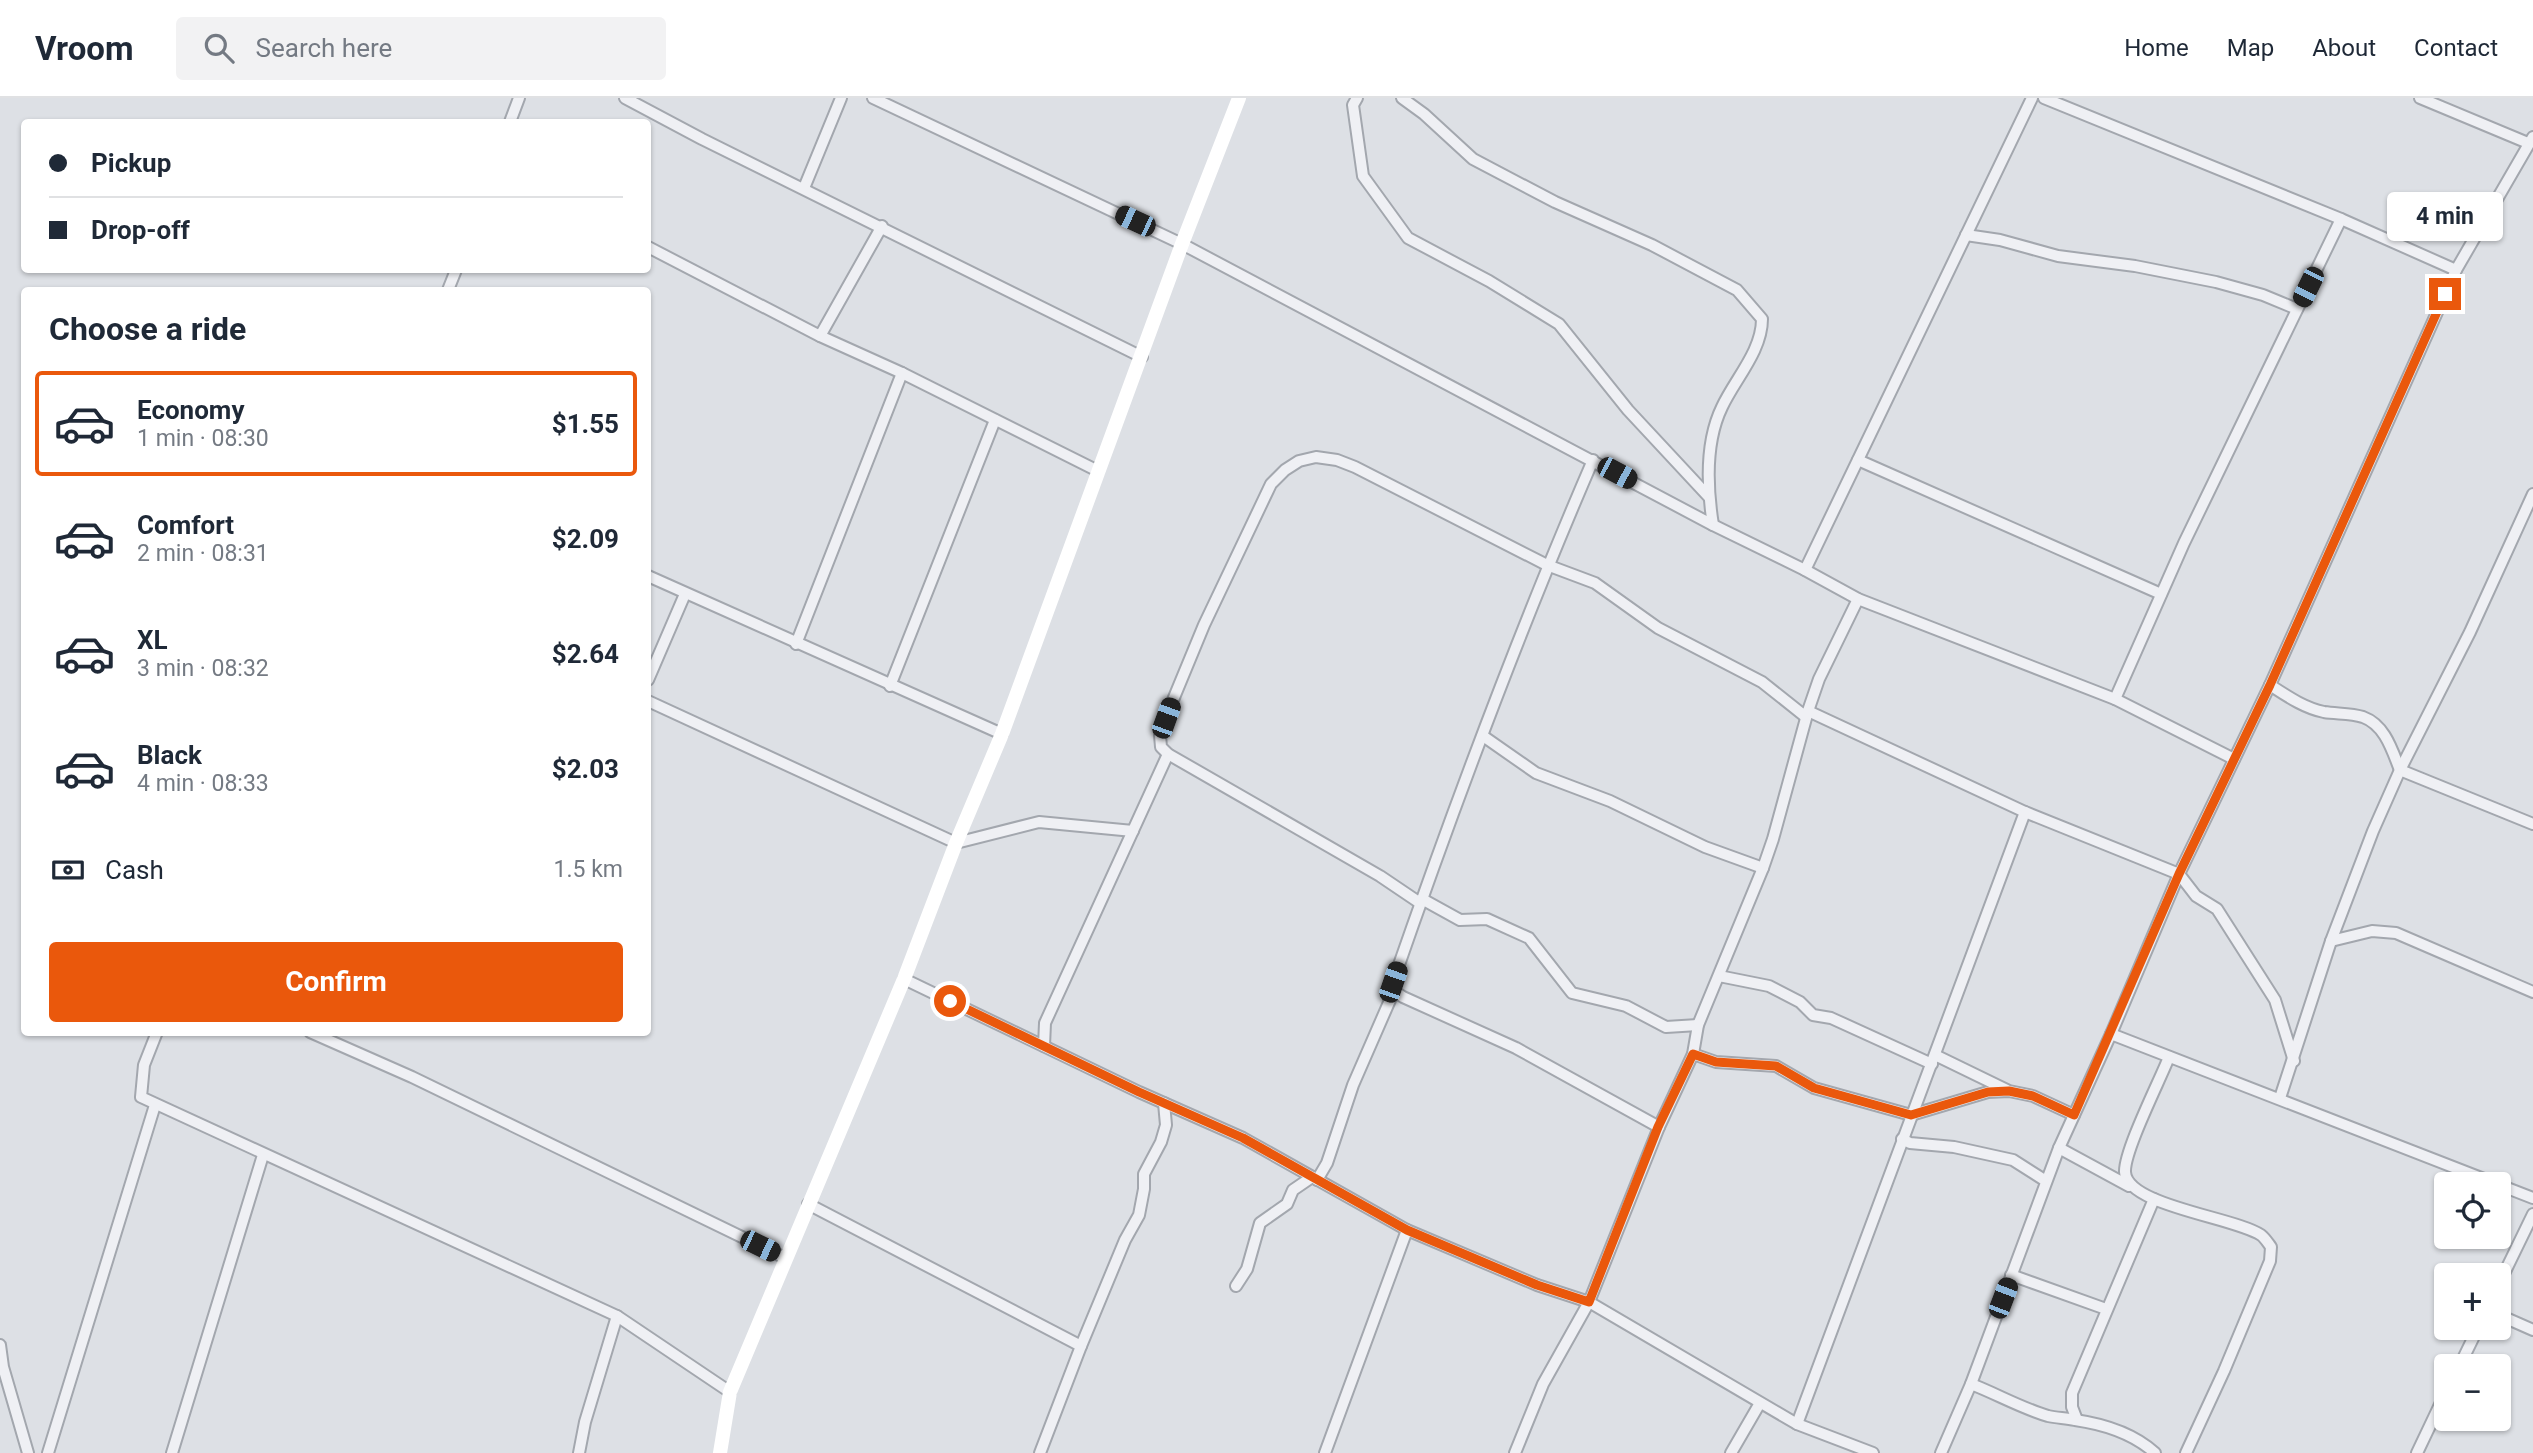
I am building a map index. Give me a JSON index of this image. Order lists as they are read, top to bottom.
{
  "page": {
    "header": "Vroom",
    "search": "Search here",
    "nav": [
      "Home",
      "Map",
      "About",
      "Contact"
    ],
    "banner": ["Pickup", "Drop-off"],
    "bubble": "4 min",
    "heading": "Choose a ride",
    "list": [
      {
        "name": "Economy",
        "note": "1 min · 08:30",
        "value": "$1.55"
      },
      {
        "name": "Comfort",
        "note": "2 min · 08:31",
        "value": "$2.09"
      },
      {
        "name": "XL",
        "note": "3 min · 08:32",
        "value": "$2.64"
      },
      {
        "name": "Black",
        "note": "4 min · 08:33",
        "value": "$2.03"
      }
    ],
    "pay": ["Cash", "1.5 km"],
    "buttons": "Confirm",
    "map_buttons": ["+", "−"]
  }
}
